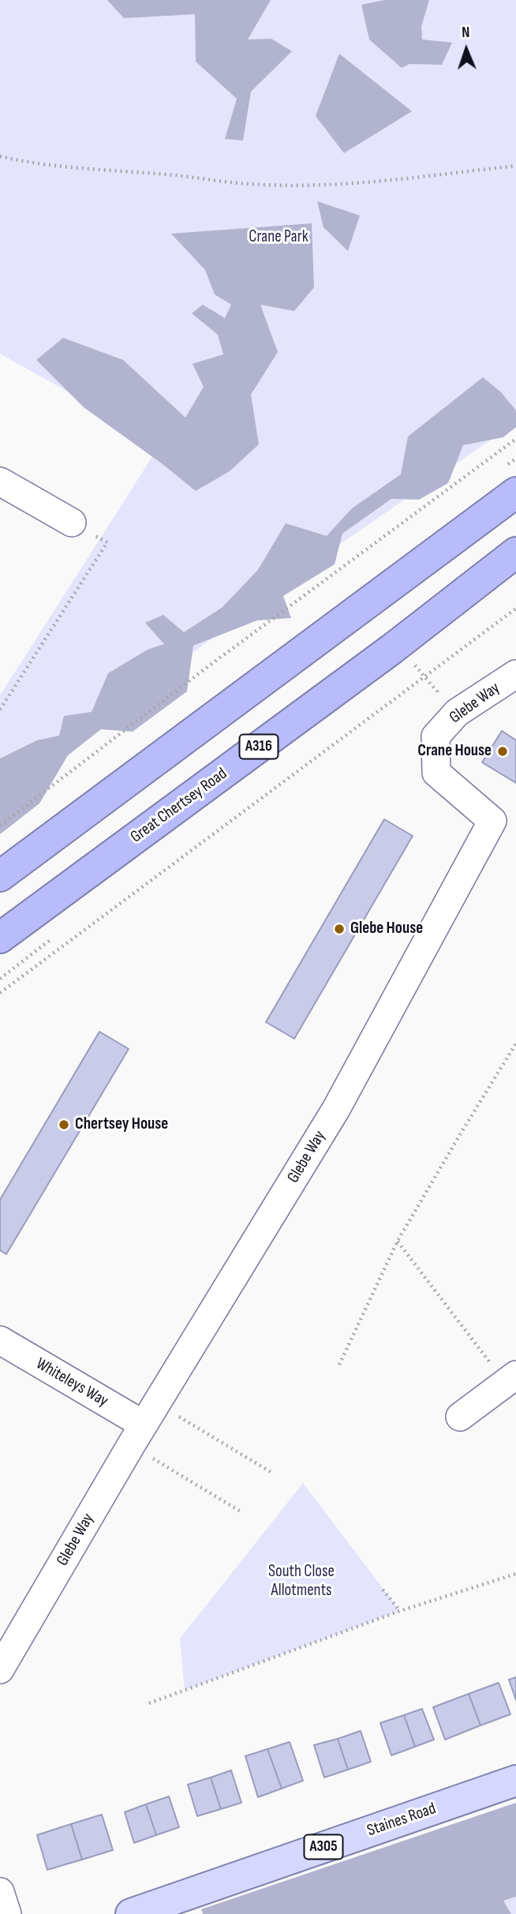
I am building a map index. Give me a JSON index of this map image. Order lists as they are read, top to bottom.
{
  "streets": {
    "highway": ["A316", "Great Chertsey Road"],
    "main road": ["Staines Road", "A305"],
    "street": ["Glebe Way", "Whiteleys Way"]
  },
  "crossings": [
    ["Glebe Way", "Whiteleys Way"]
  ],
  "parks": ["Crane Park", "South Close Allotments"],
  "places": ["Crane House", "Glebe House", "Chertsey House"],
  "north": "top"
}
